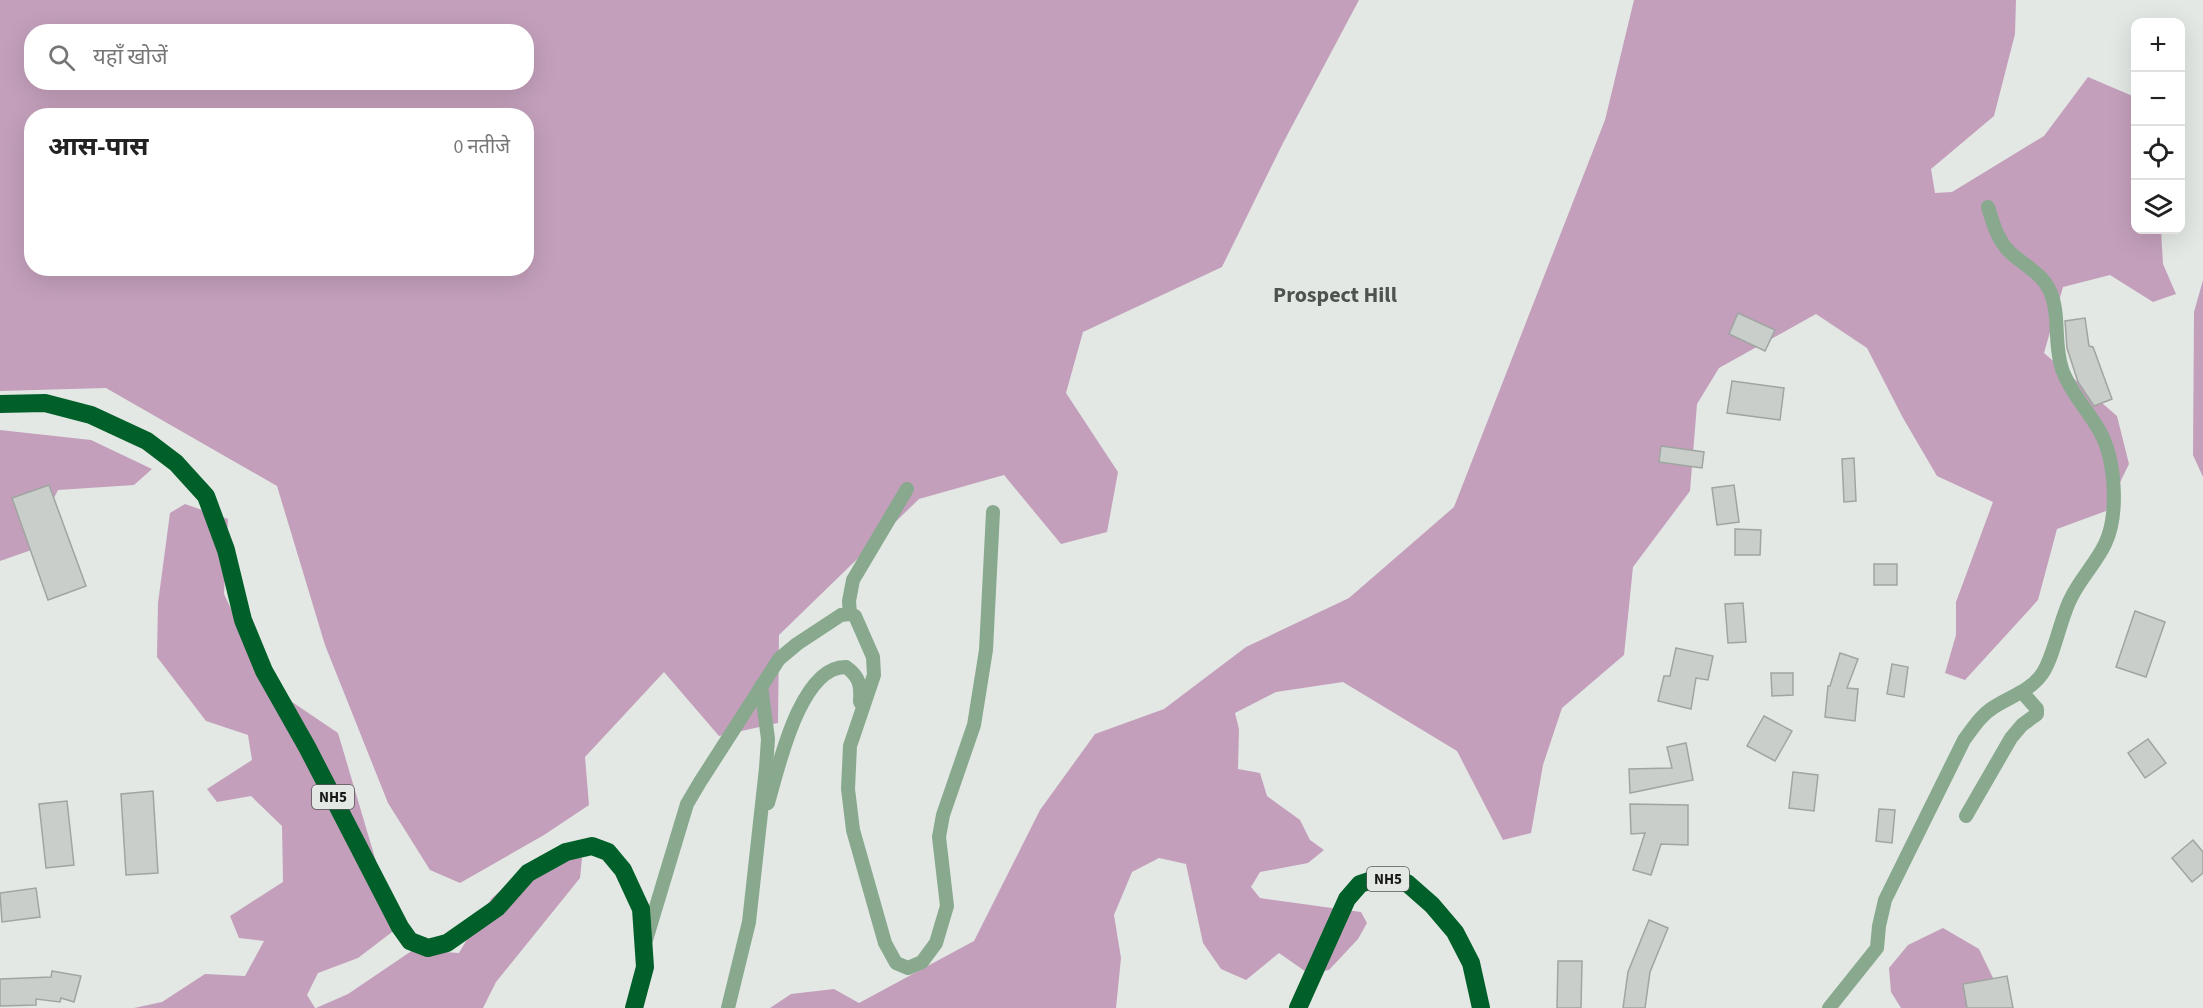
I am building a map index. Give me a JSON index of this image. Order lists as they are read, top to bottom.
{
  "streets": {
    "highway": ["NH5"]
  },
  "districts": ["Prospect Hill"],
  "page": {
    "map_buttons": ["+", "−"],
    "search": "यहाँ खोजें",
    "heading": ["आस-पास", "0 नतीजे"]
  }
}
